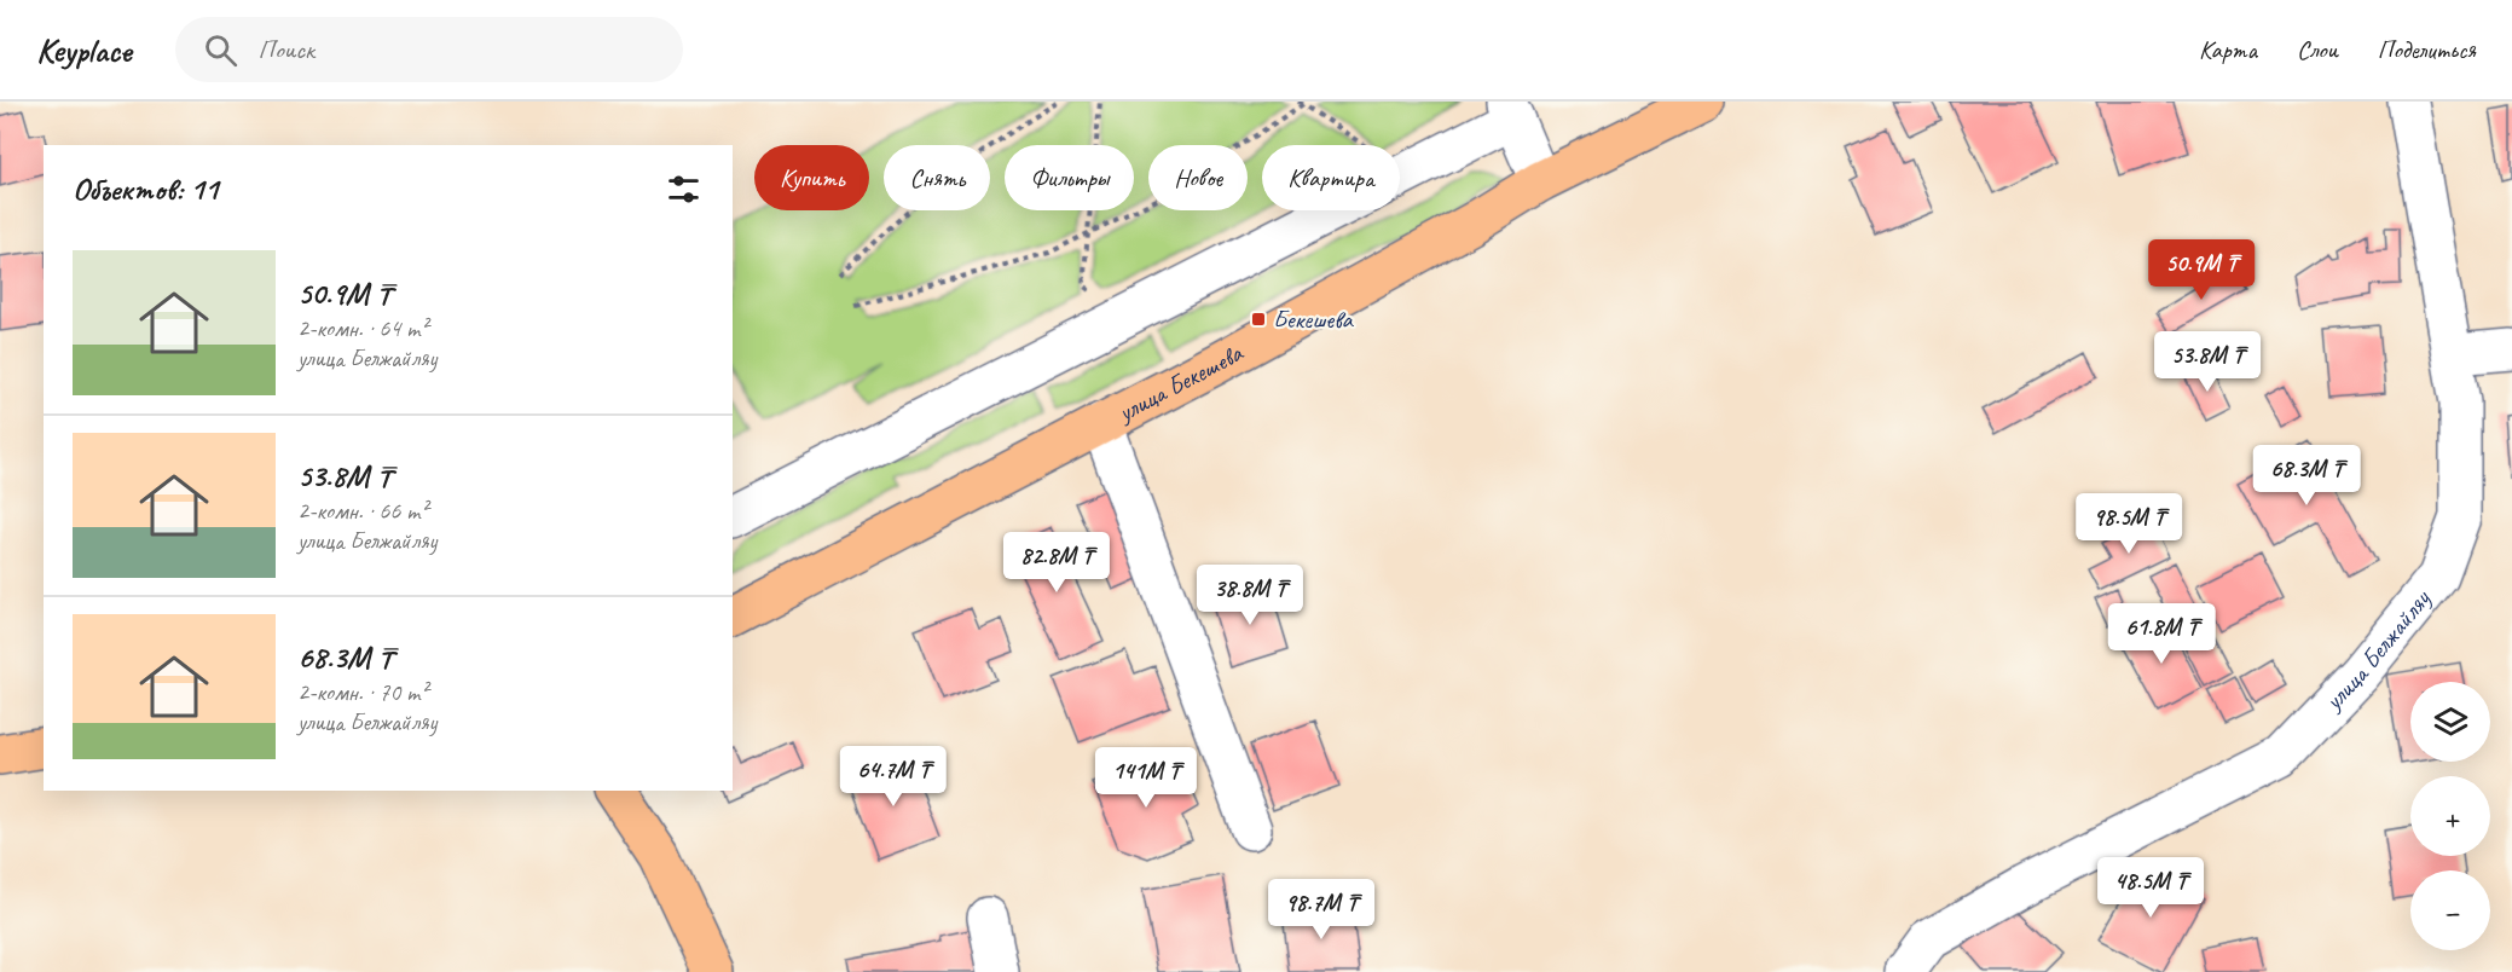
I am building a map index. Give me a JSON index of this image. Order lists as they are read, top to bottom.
{
  "streets": {
    "main road": ["улица Бекешева"],
    "street": ["улица Белжайляу"]
  },
  "places": {
    "transit": ["Бекешева"]
  },
  "page": {
    "header": "Keyplace",
    "search": "Поиск",
    "nav": ["Карта", "Слои", "Поделиться"],
    "chip": [
      "Купить",
      "Снять",
      "Фильтры",
      "Новое",
      "Квартира"
    ],
    "heading": "Объектов: 11",
    "list": [
      {
        "name": "50.9M ₸",
        "note": "2-комн. · 64 m² · улица Белжайляу"
      },
      {
        "name": "53.8M ₸",
        "note": "2-комн. · 66 m² · улица Белжайляу"
      },
      {
        "name": "68.3M ₸",
        "note": "2-комн. · 70 m² · улица Белжайляу"
      }
    ],
    "price": [
      "50.9M ₸",
      "53.8M ₸",
      "68.3M ₸",
      "98.5M ₸",
      "82.8M ₸",
      "38.8M ₸",
      "61.8M ₸",
      "64.7M ₸",
      "141M ₸",
      "48.5M ₸",
      "98.7M ₸"
    ],
    "map_buttons": ["+", "−"]
  }
}
